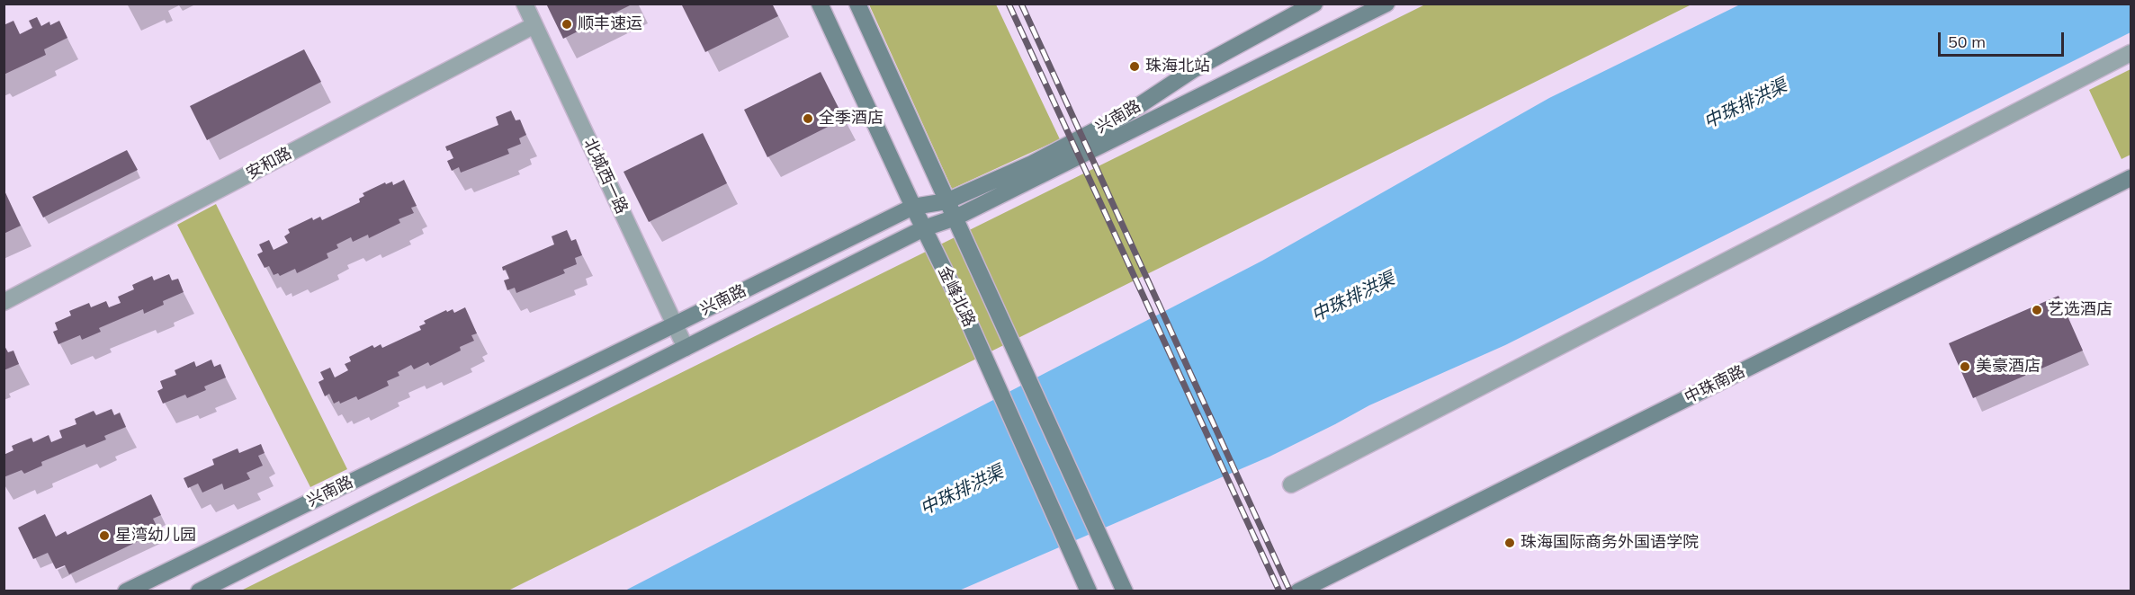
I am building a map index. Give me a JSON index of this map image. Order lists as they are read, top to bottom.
{
  "streets": {
    "street": [
      "兴南路",
      "安和路",
      "北城西一路",
      "金峰北路",
      "中珠南路"
    ]
  },
  "crossings": [
    ["兴南路", "北城西一路"],
    ["兴南路", "金峰北路"],
    ["安和路", "北城西一路"]
  ],
  "water": ["中珠排洪渠"],
  "places": [
    "顺丰速运",
    "珠海北站",
    "全季酒店",
    "艺选酒店",
    "美豪酒店",
    "星湾幼儿园",
    "珠海国际商务外国语学院"
  ],
  "scale_bar": "50 m"
}
